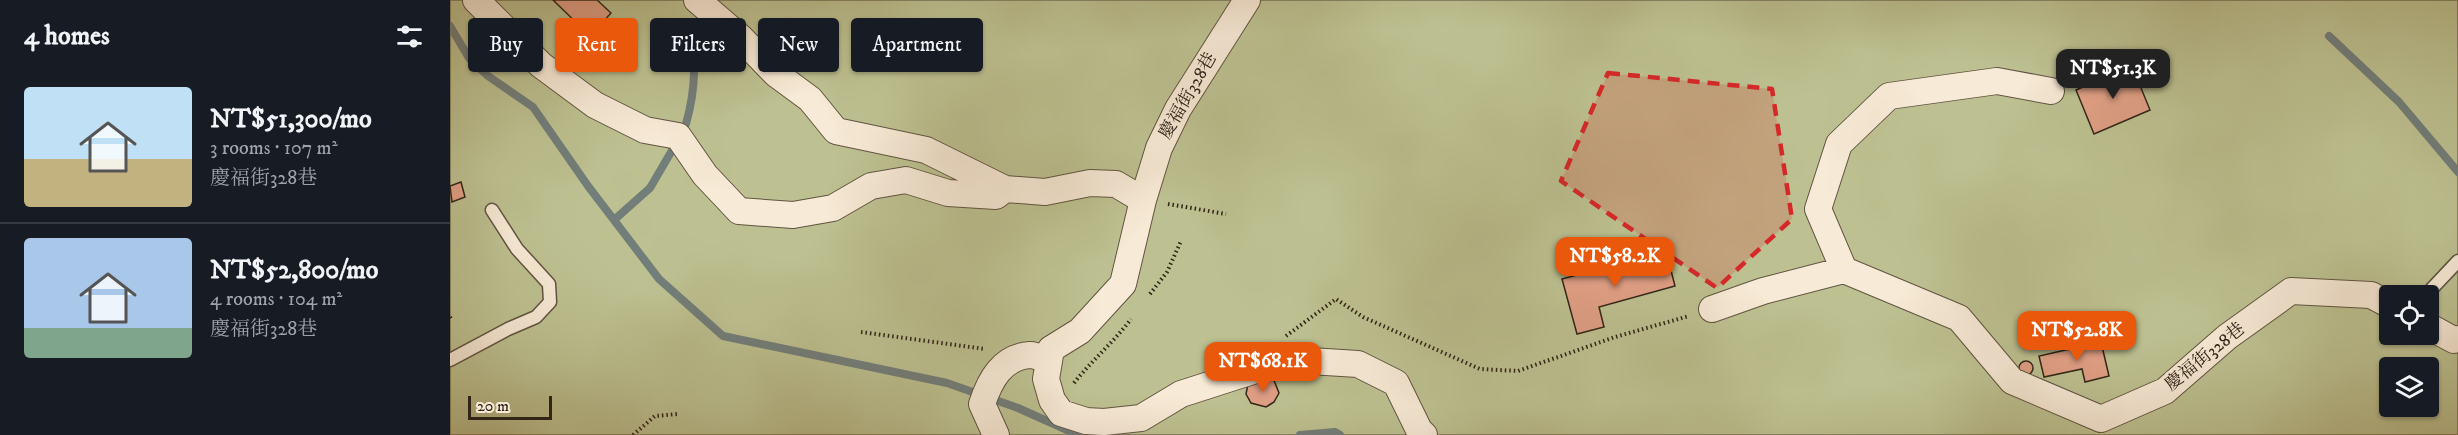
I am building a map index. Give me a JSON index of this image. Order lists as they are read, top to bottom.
{
  "streets": {
    "street": ["慶福街328巷"]
  },
  "scale_bar": "20 m",
  "page": {
    "heading": "4 homes",
    "chip": [
      "Buy",
      "Rent",
      "Filters",
      "New",
      "Apartment"
    ],
    "price": [
      "NT$51.3K",
      "NT$58.2K",
      "NT$52.8K",
      "NT$68.1K"
    ],
    "list": [
      {
        "name": "NT$51,300/mo",
        "note": "3 rooms · 107 m² · 慶福街328巷"
      },
      {
        "name": "NT$52,800/mo",
        "note": "4 rooms · 104 m² · 慶福街328巷"
      }
    ],
    "scale": "20 m"
  }
}
